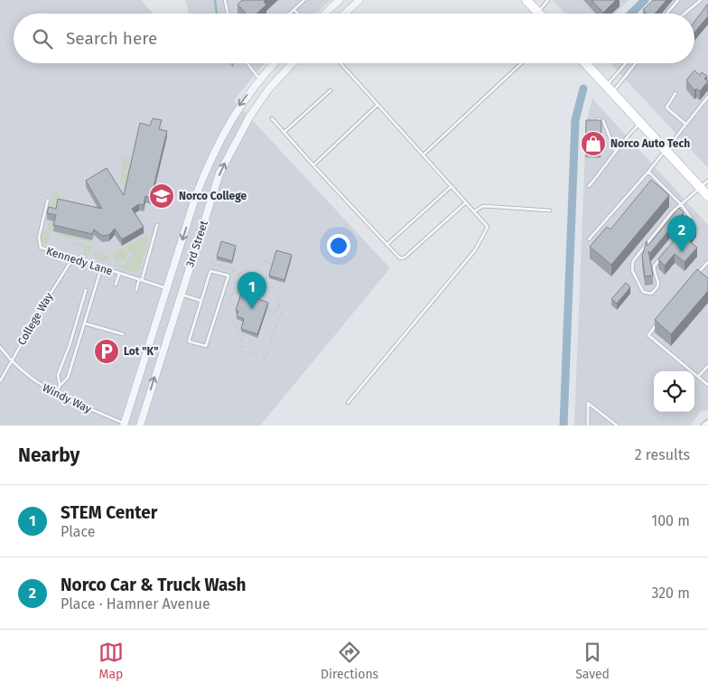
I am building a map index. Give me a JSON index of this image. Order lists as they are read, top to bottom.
{
  "streets": {
    "street": ["3rd Street"],
    "lane": ["Kennedy Lane", "College Way", "Windy Way"]
  },
  "crossings": [
    ["3rd Street", "Kennedy Lane"],
    ["3rd Street", "Windy Way"],
    ["Kennedy Lane", "College Way"],
    ["College Way", "Windy Way"]
  ],
  "places": {
    "shop": ["Norco Auto Tech"],
    "school or university": ["Norco College"],
    "parking": ["Lot \"K\""]
  },
  "page": {
    "search": "Search here",
    "pins": ["2", "1"],
    "heading": ["Nearby", "2 results"],
    "list": [
      {
        "mark": "1",
        "name": "STEM Center",
        "note": "Place",
        "value": "100 m"
      },
      {
        "mark": "2",
        "name": "Norco Car & Truck Wash",
        "note": "Place · Hamner Avenue",
        "value": "320 m"
      }
    ],
    "nav": ["Map", "Directions", "Saved"]
  }
}
